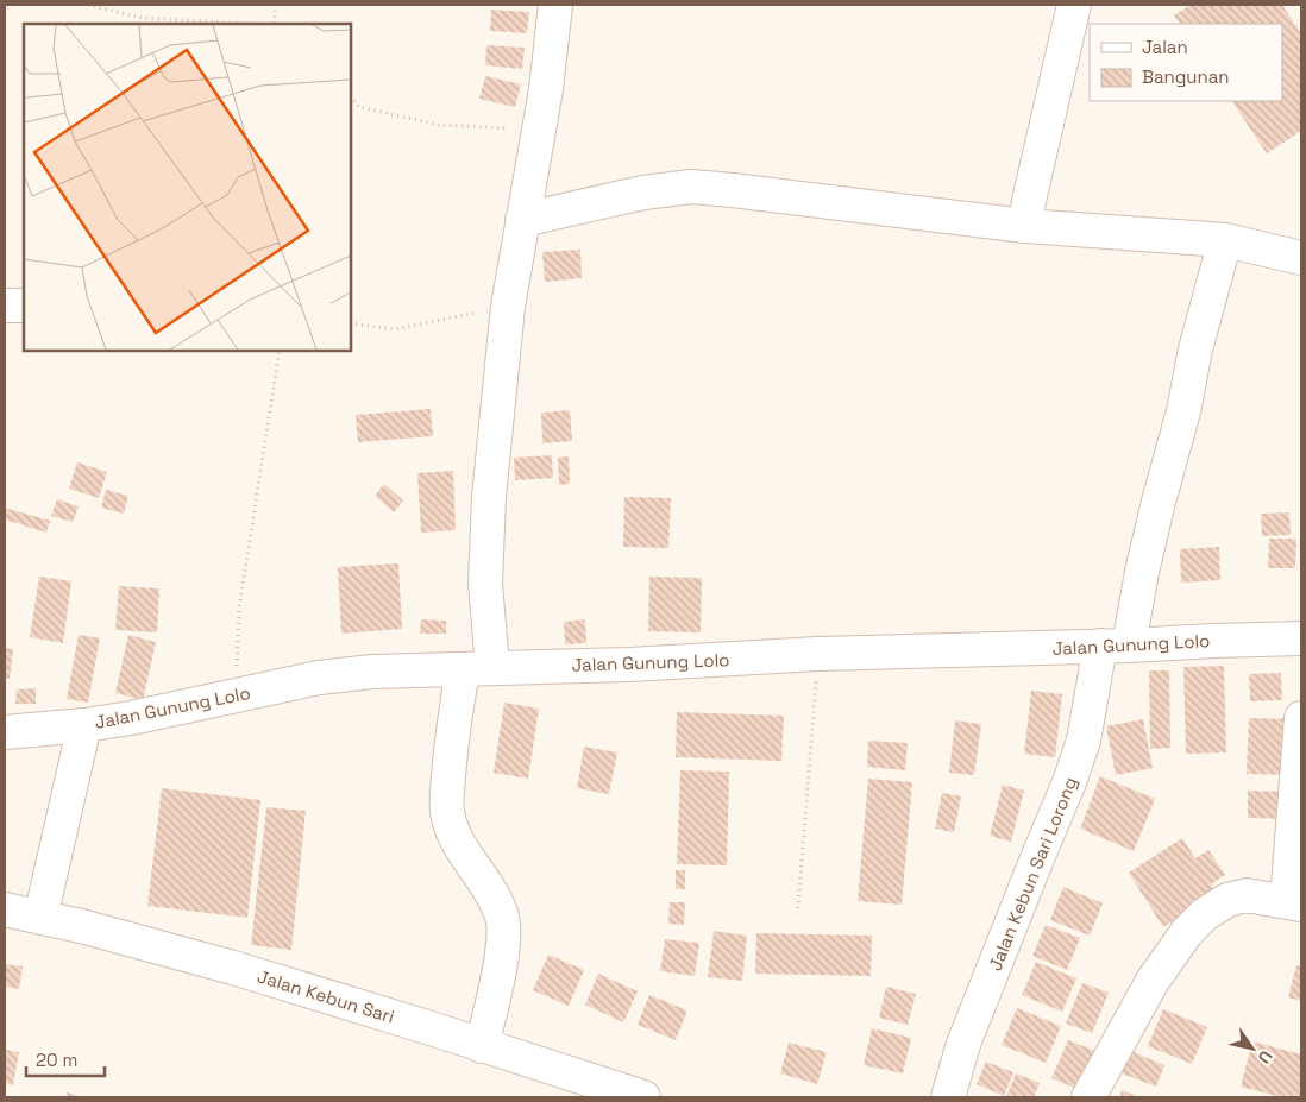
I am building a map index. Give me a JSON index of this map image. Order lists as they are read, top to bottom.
{
  "streets": {
    "street": ["Jalan Gunung Lolo", "Jalan Kebun Sari Lorong", "Jalan Kebun Sari"]
  },
  "crossings": [
    ["Jalan Gunung Lolo", "Jalan Kebun Sari Lorong"]
  ],
  "legend": ["Jalan", "Bangunan"],
  "scale_bar": "20 m",
  "north": "bottom right"
}
